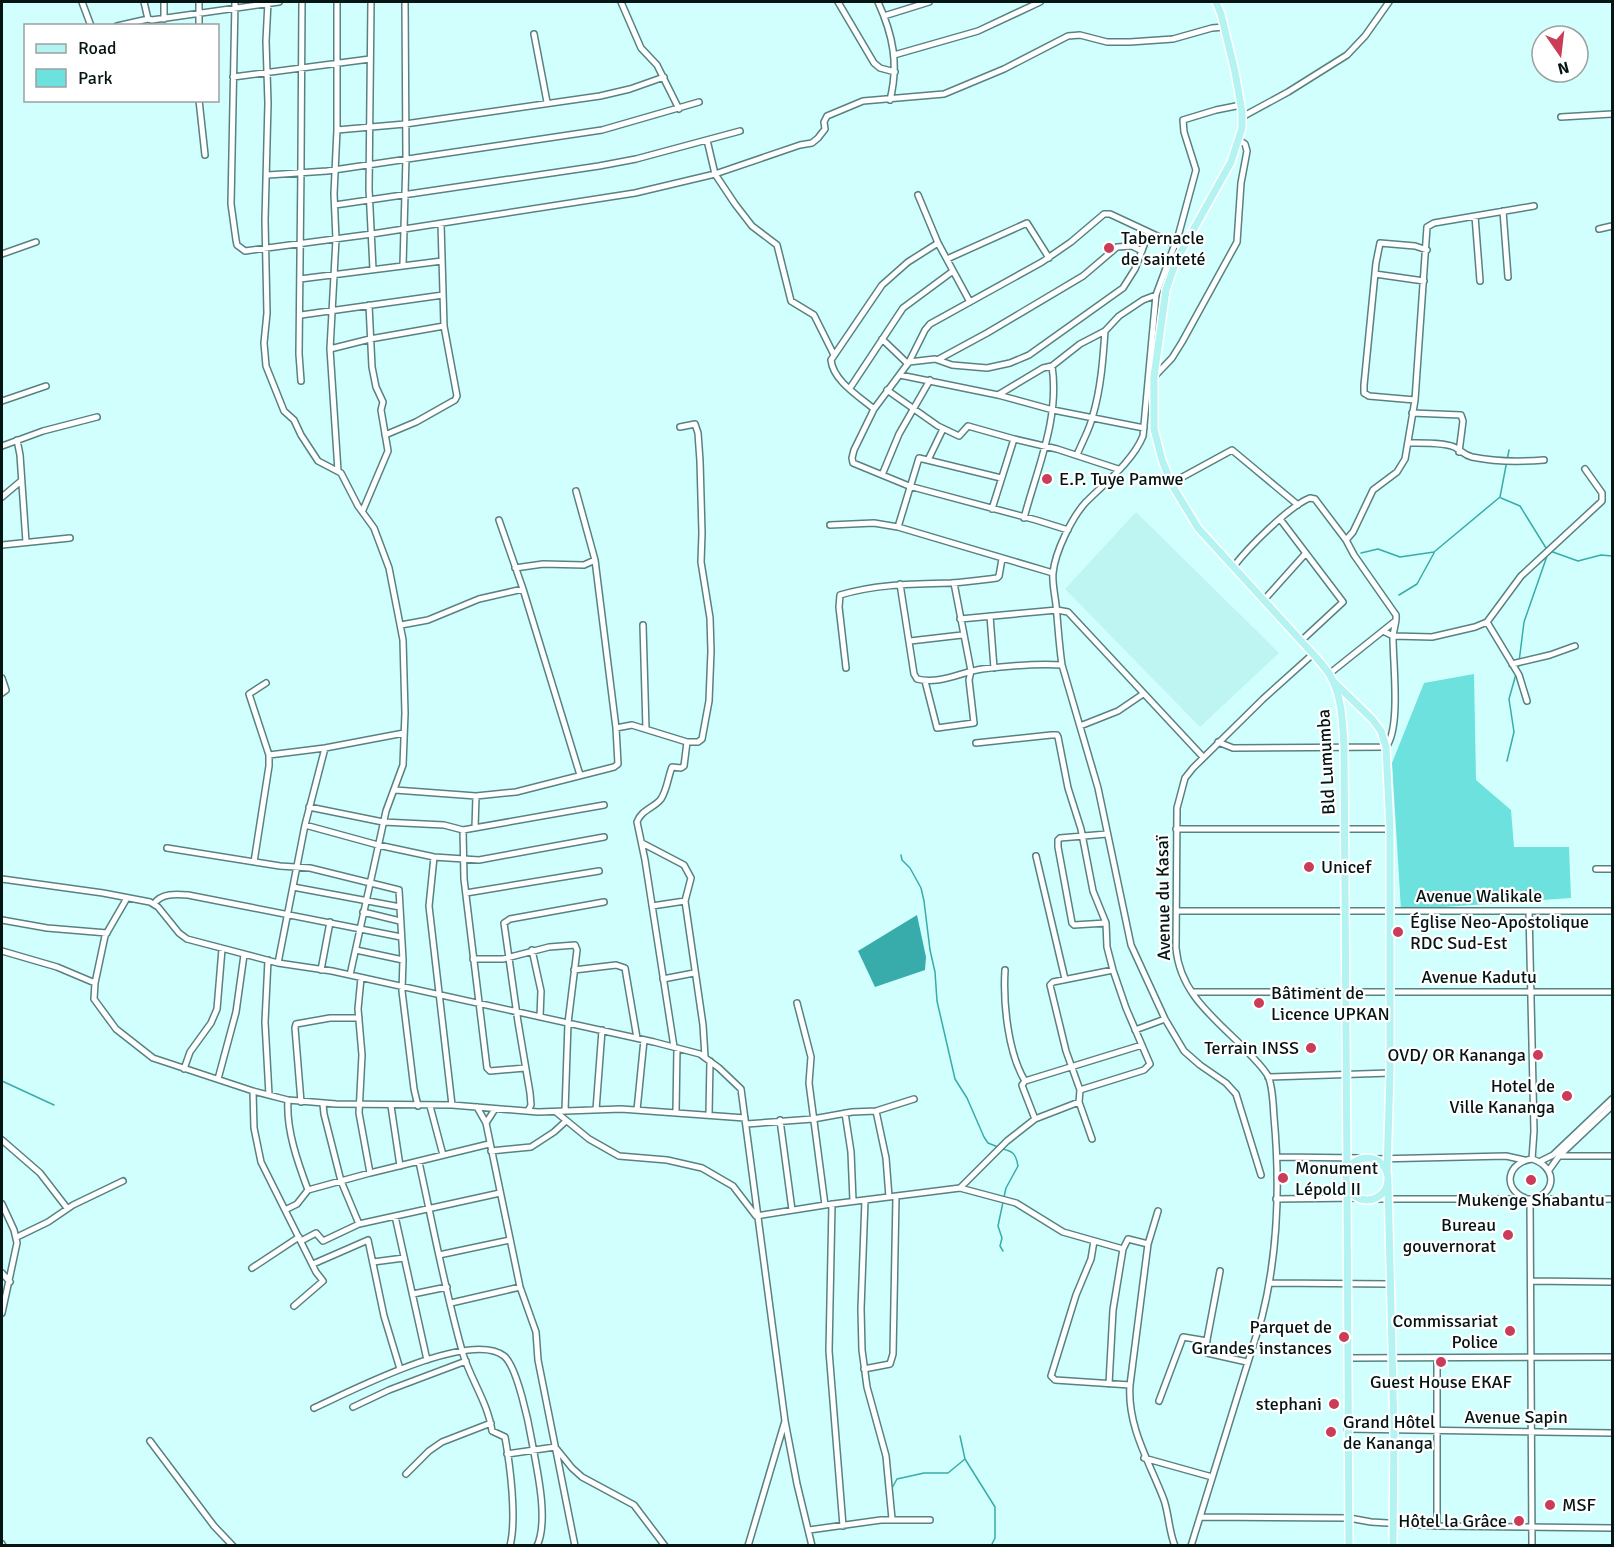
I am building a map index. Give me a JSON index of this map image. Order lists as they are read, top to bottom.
{
  "streets": {
    "main road": ["Bld Lumumba"],
    "street": [
      "Avenue Walikale",
      "Avenue du Kasaï",
      "Avenue Kadutu",
      "Avenue Sapin"
    ]
  },
  "crossings": [
    ["Bld Lumumba", "Avenue Walikale"],
    ["Bld Lumumba", "Avenue Kadutu"],
    ["Avenue Walikale", "Avenue du Kasaï"],
    ["Avenue du Kasaï", "Avenue Kadutu"]
  ],
  "places": [
    "Tabernacle de sainteté",
    "E.P. Tuye Pamwe",
    "Unicef",
    "Église Neo-Apostolique RDC Sud-Est",
    "Bâtiment de Licence UPKAN",
    "Terrain INSS",
    "OVD/ OR Kananga",
    "Hotel de Ville Kananga",
    "Monument Lépold II",
    "Mukenge Shabantu",
    "Bureau gouvernorat",
    "Commissariat Police",
    "Parquet de Grandes instances",
    "Guest House EKAF",
    "stephani",
    "Grand Hôtel de Kananga",
    "MSF",
    "Hôtel la Grâce"
  ],
  "legend": ["Road", "Park"],
  "north": "bottom"
}
